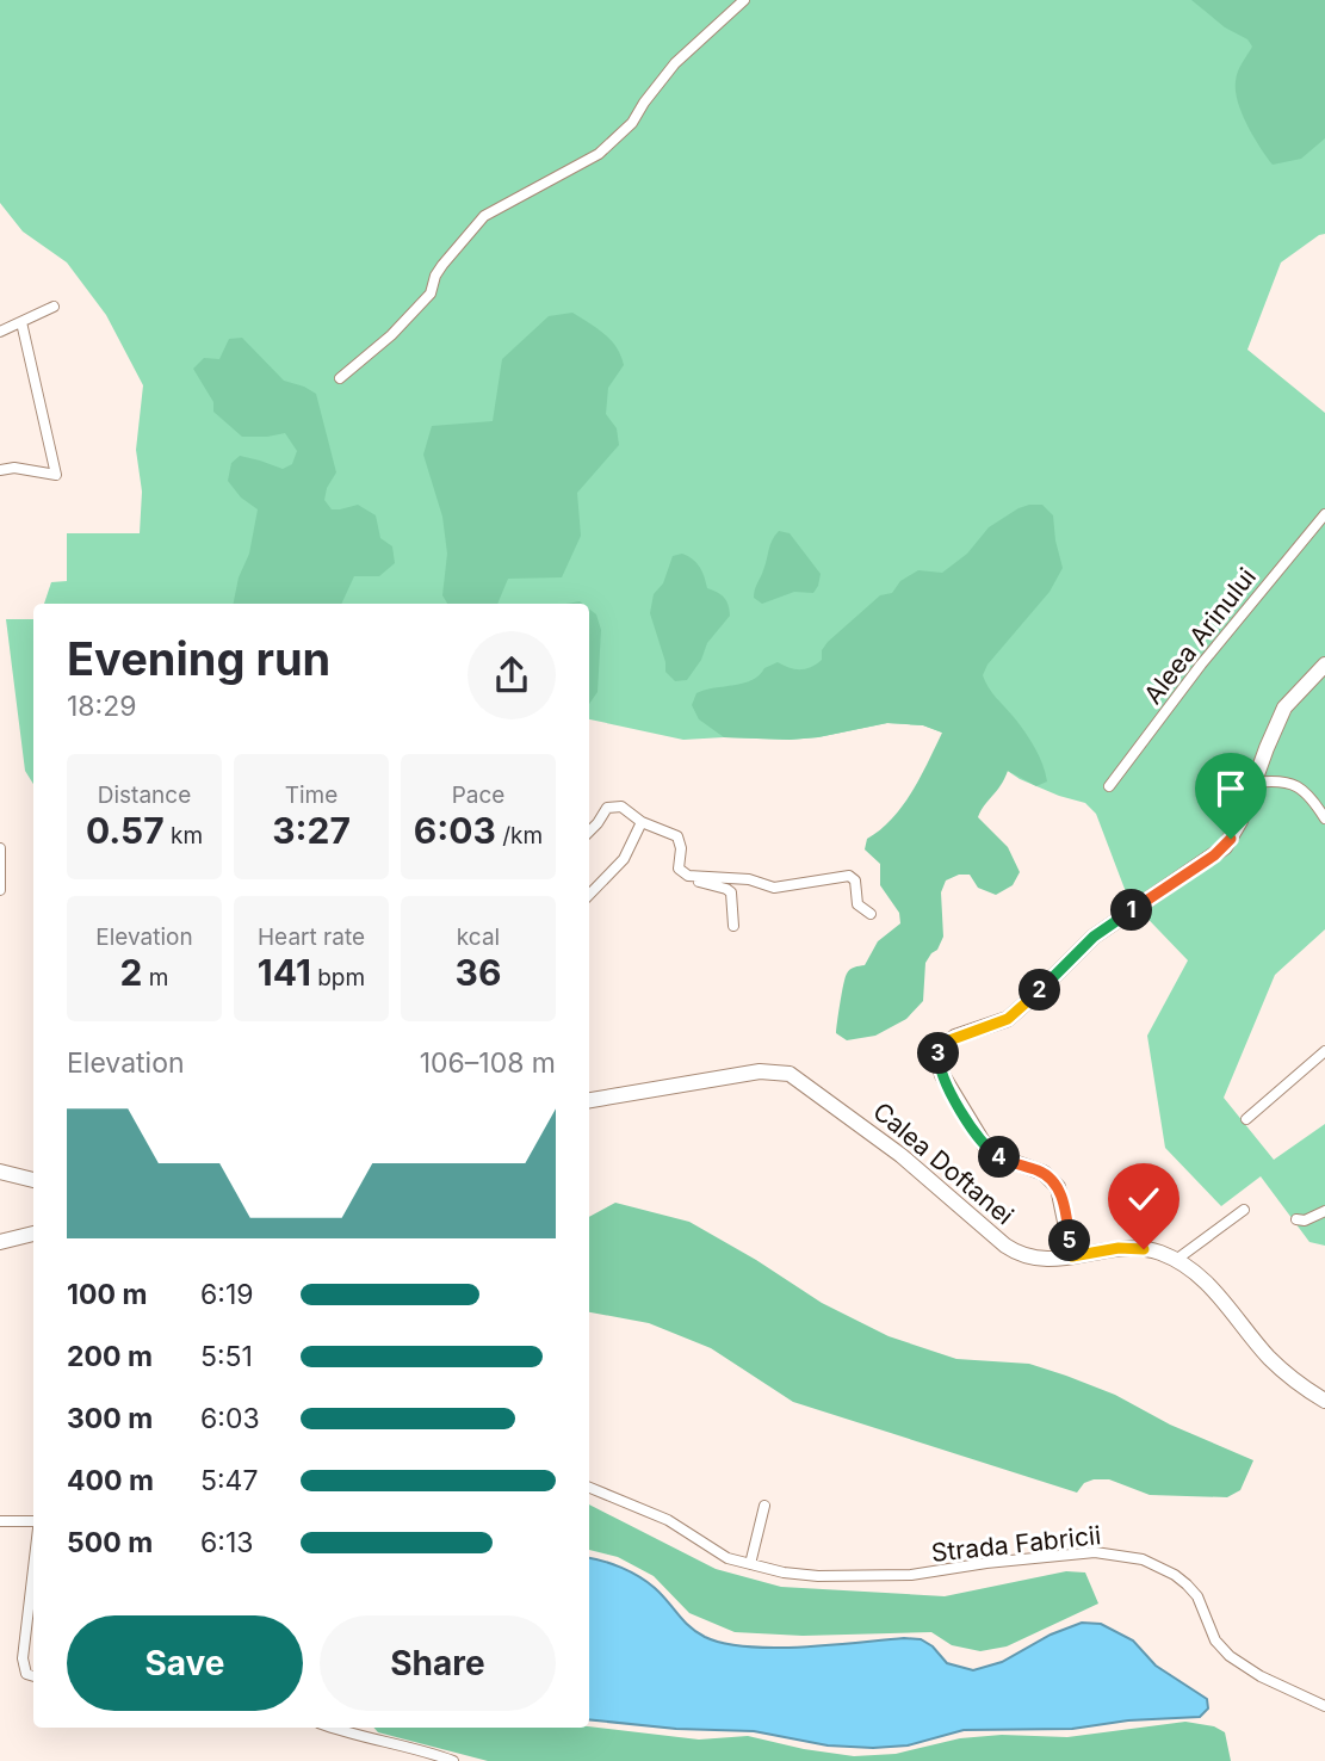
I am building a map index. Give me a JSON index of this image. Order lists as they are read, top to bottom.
{
  "streets": {
    "main road": ["Calea Doftanei"],
    "street": ["Aleea Arinului", "Strada Fabricii"]
  },
  "page": {
    "heading": ["Evening run", "18:29"],
    "stats": [
      ["Distance", "0.57 km"],
      ["Time", "3:27"],
      ["Pace", "6:03 /km"],
      ["Elevation", "2 m"],
      ["Heart rate", "141 bpm"],
      ["kcal", "36"]
    ],
    "pins": [
      "1",
      "2",
      "3",
      "4",
      "5"
    ],
    "chart": ["Elevation", "106–108 m"],
    "list": [
      {
        "name": "100 m",
        "note": "6:19"
      },
      {
        "name": "200 m",
        "note": "5:51"
      },
      {
        "name": "300 m",
        "note": "6:03"
      },
      {
        "name": "400 m",
        "note": "5:47"
      },
      {
        "name": "500 m",
        "note": "6:13"
      }
    ],
    "buttons": ["Save", "Share"]
  }
}
